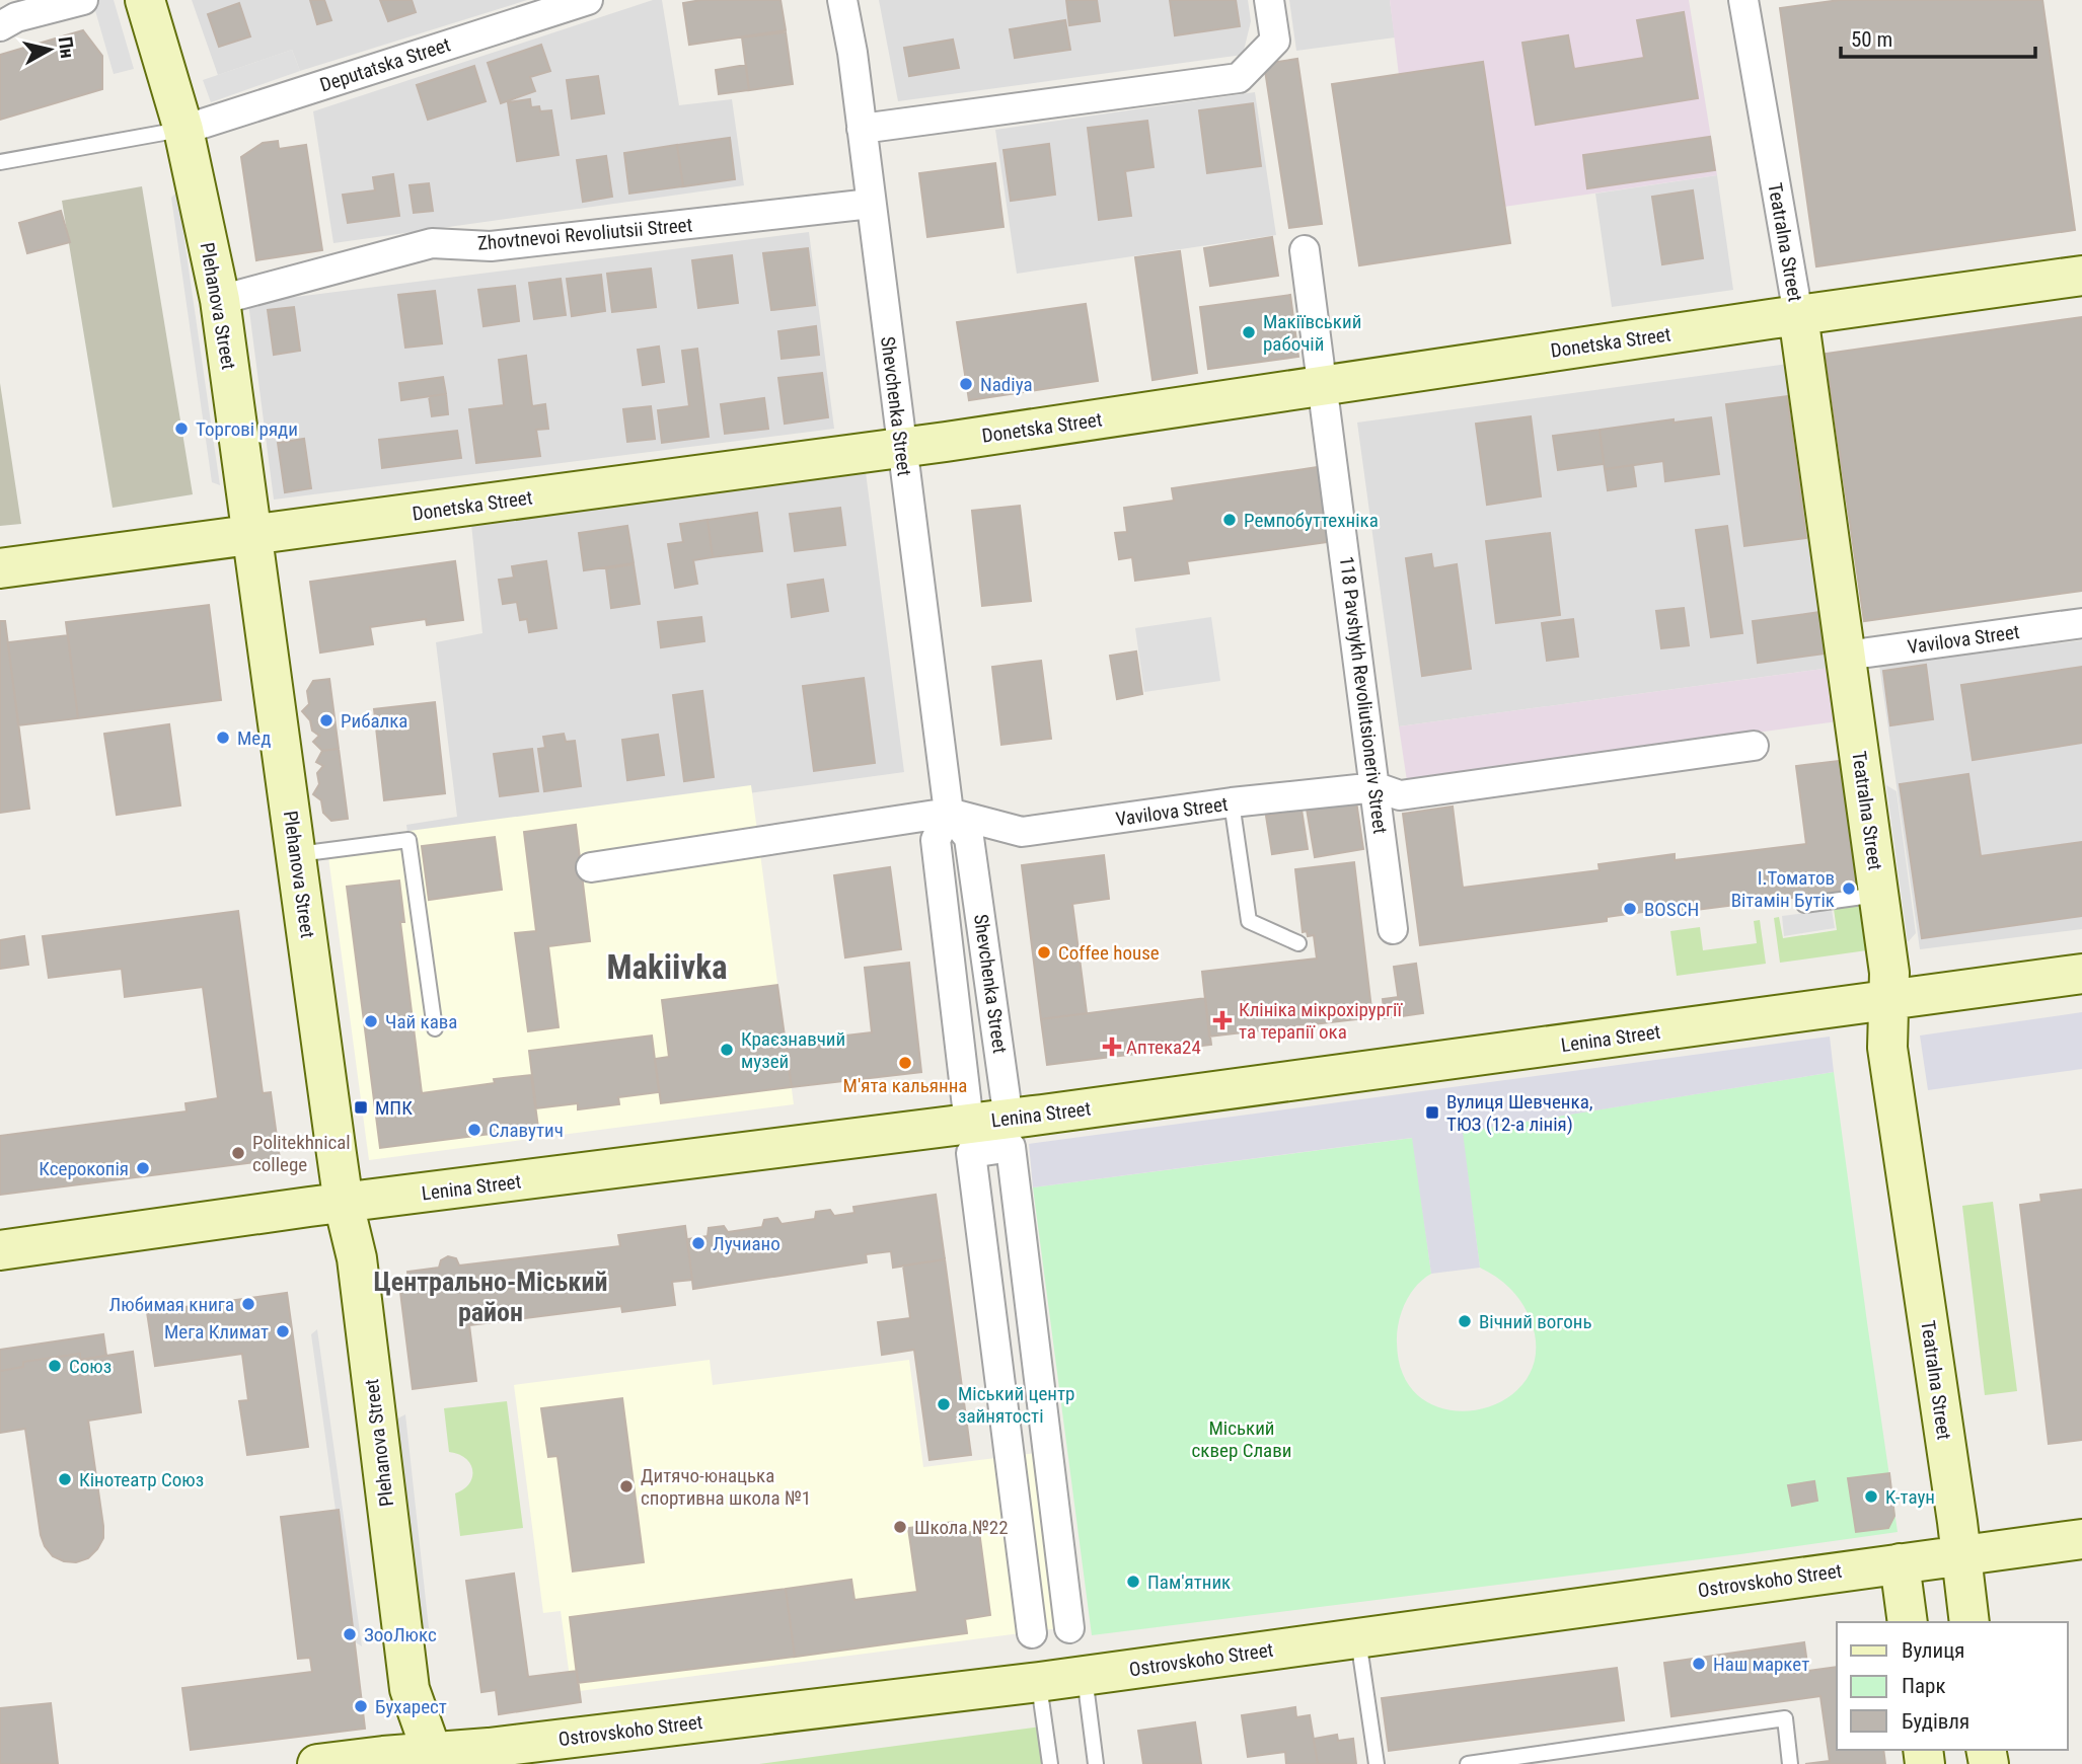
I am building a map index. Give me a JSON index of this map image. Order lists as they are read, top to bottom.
{
  "streets": {
    "street": [
      "Deputatska Street",
      "Zhovtnevoi Revoliutsii Street",
      "Teatralna Street",
      "Plehanova Street",
      "Donetska Street",
      "Shevchenka Street",
      "Vavilova Street",
      "118 Pavshykh Revoliutsioneriv Street",
      "Lenina Street",
      "Ostrovskoho Street"
    ]
  },
  "crossings": [
    ["Deputatska Street", "Plehanova Street"],
    ["Zhovtnevoi Revoliutsii Street", "Plehanova Street"],
    ["Zhovtnevoi Revoliutsii Street", "Shevchenka Street"],
    ["Teatralna Street", "Donetska Street"],
    ["Teatralna Street", "Vavilova Street"],
    ["Teatralna Street", "Lenina Street"],
    ["Teatralna Street", "Ostrovskoho Street"],
    ["Plehanova Street", "Donetska Street"],
    ["Plehanova Street", "Lenina Street"],
    ["Plehanova Street", "Ostrovskoho Street"],
    ["Donetska Street", "Shevchenka Street"],
    ["Donetska Street", "118 Pavshykh Revoliutsioneriv Street"],
    ["Shevchenka Street", "Vavilova Street"],
    ["Shevchenka Street", "Lenina Street"],
    ["Vavilova Street", "118 Pavshykh Revoliutsioneriv Street"]
  ],
  "districts": ["Makiivka", "Центрально-Міський район"],
  "parks": ["Міський сквер Слави"],
  "places": {
    "other": [
      "Макіївський рабочій",
      "Nadiya",
      "Торгові ряди",
      "Ремпобуттехніка",
      "Рибалка",
      "Мед",
      "І.Томатов Вітамін Бутік",
      "BOSCH",
      "Coffee house",
      "Чай кава",
      "Краєзнавчий музей",
      "М'ята кальянна",
      "Славутич",
      "Politekhnical college",
      "Ксерокопія",
      "Лучиано",
      "Любимая книга",
      "Вічний вогонь",
      "Мега Климат",
      "Союз",
      "Міський центр зайнятості",
      "Кінотеатр Союз",
      "Дитячо-юнацька спортивна школа №1",
      "K-таун",
      "Школа №22",
      "Пам'ятник",
      "ЗооЛюкс",
      "Наш маркет",
      "Бухарест"
    ],
    "health": ["Клініка мікрохірургії та терапії ока", "Аптека24"],
    "transit": ["МПК", "Вулиця Шевченка, ТЮЗ (12-а лінія)"]
  },
  "legend": ["Вулиця", "Парк", "Будівля"],
  "scale_bar": "50 m",
  "north": "right"
}
